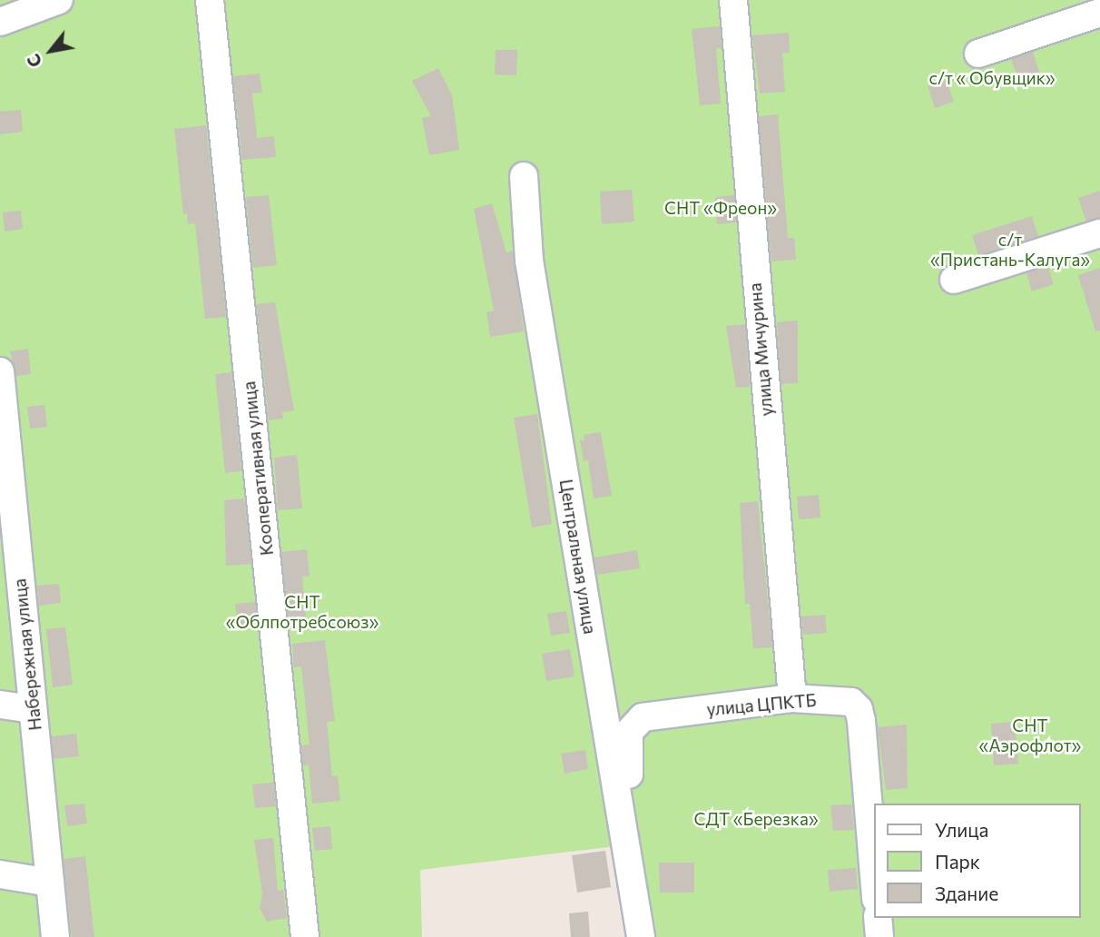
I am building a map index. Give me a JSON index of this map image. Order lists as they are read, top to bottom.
{
  "streets": {
    "street": [
      "улица Мичурина",
      "Кооперативная улица",
      "Центральная улица",
      "Набережная улица",
      "улица ЦПКТБ"
    ]
  },
  "crossings": [
    ["улица Мичурина", "улица ЦПКТБ"],
    ["Центральная улица", "улица ЦПКТБ"]
  ],
  "parks": [
    "с/т « Обувщик»",
    "СНТ «Фреон»",
    "с/т «Пристань-Калуга»",
    "СНТ «Облпотребсоюз»",
    "СНТ «Аэрофлот»",
    "СДТ «Березка»"
  ],
  "legend": ["Улица", "Парк", "Здание"],
  "north": "bottom left"
}
